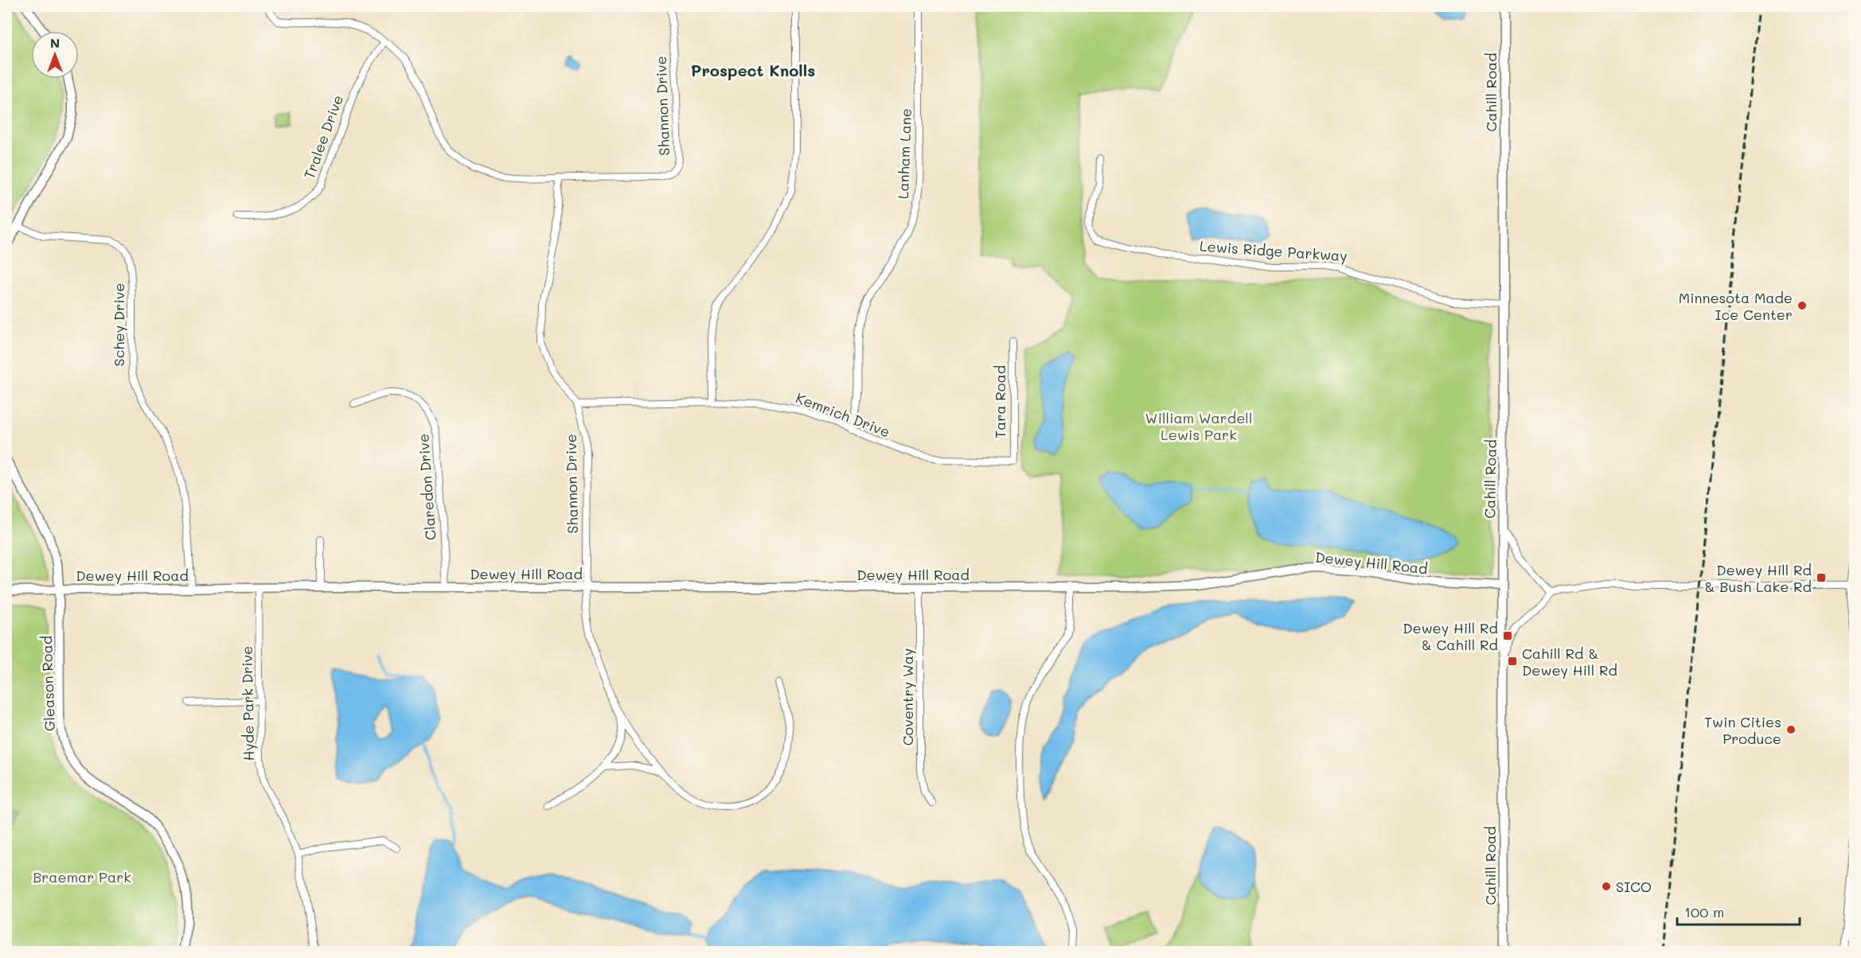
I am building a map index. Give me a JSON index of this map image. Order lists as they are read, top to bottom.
{
  "streets": {
    "street": [
      "Cahill Road",
      "Shannon Drive",
      "Tralee Drive",
      "Lanham Lane",
      "Lewis Ridge Parkway",
      "Schey Drive",
      "Tara Road",
      "Kemrich Drive",
      "Claredon Drive",
      "Dewey Hill Road",
      "Gleason Road",
      "Coventry Way",
      "Hyde Park Drive"
    ]
  },
  "crossings": [
    ["Cahill Road", "Lewis Ridge Parkway"],
    ["Cahill Road", "Dewey Hill Road"],
    ["Shannon Drive", "Kemrich Drive"],
    ["Shannon Drive", "Dewey Hill Road"],
    ["Lanham Lane", "Kemrich Drive"],
    ["Schey Drive", "Dewey Hill Road"],
    ["Tara Road", "Kemrich Drive"],
    ["Claredon Drive", "Dewey Hill Road"],
    ["Dewey Hill Road", "Gleason Road"],
    ["Dewey Hill Road", "Coventry Way"],
    ["Dewey Hill Road", "Hyde Park Drive"]
  ],
  "districts": ["Prospect Knolls"],
  "parks": ["William Wardell Lewis Park", "Braemar Park"],
  "places": {
    "other": ["Minnesota Made Ice Center", "Twin Cities Produce", "SICO"],
    "transit": ["Dewey Hill Rd & Bush Lake Rd", "Dewey Hill Rd & Cahill Rd", "Cahill Rd & Dewey Hill Rd"]
  },
  "scale_bar": "100 m",
  "north": "top"
}
